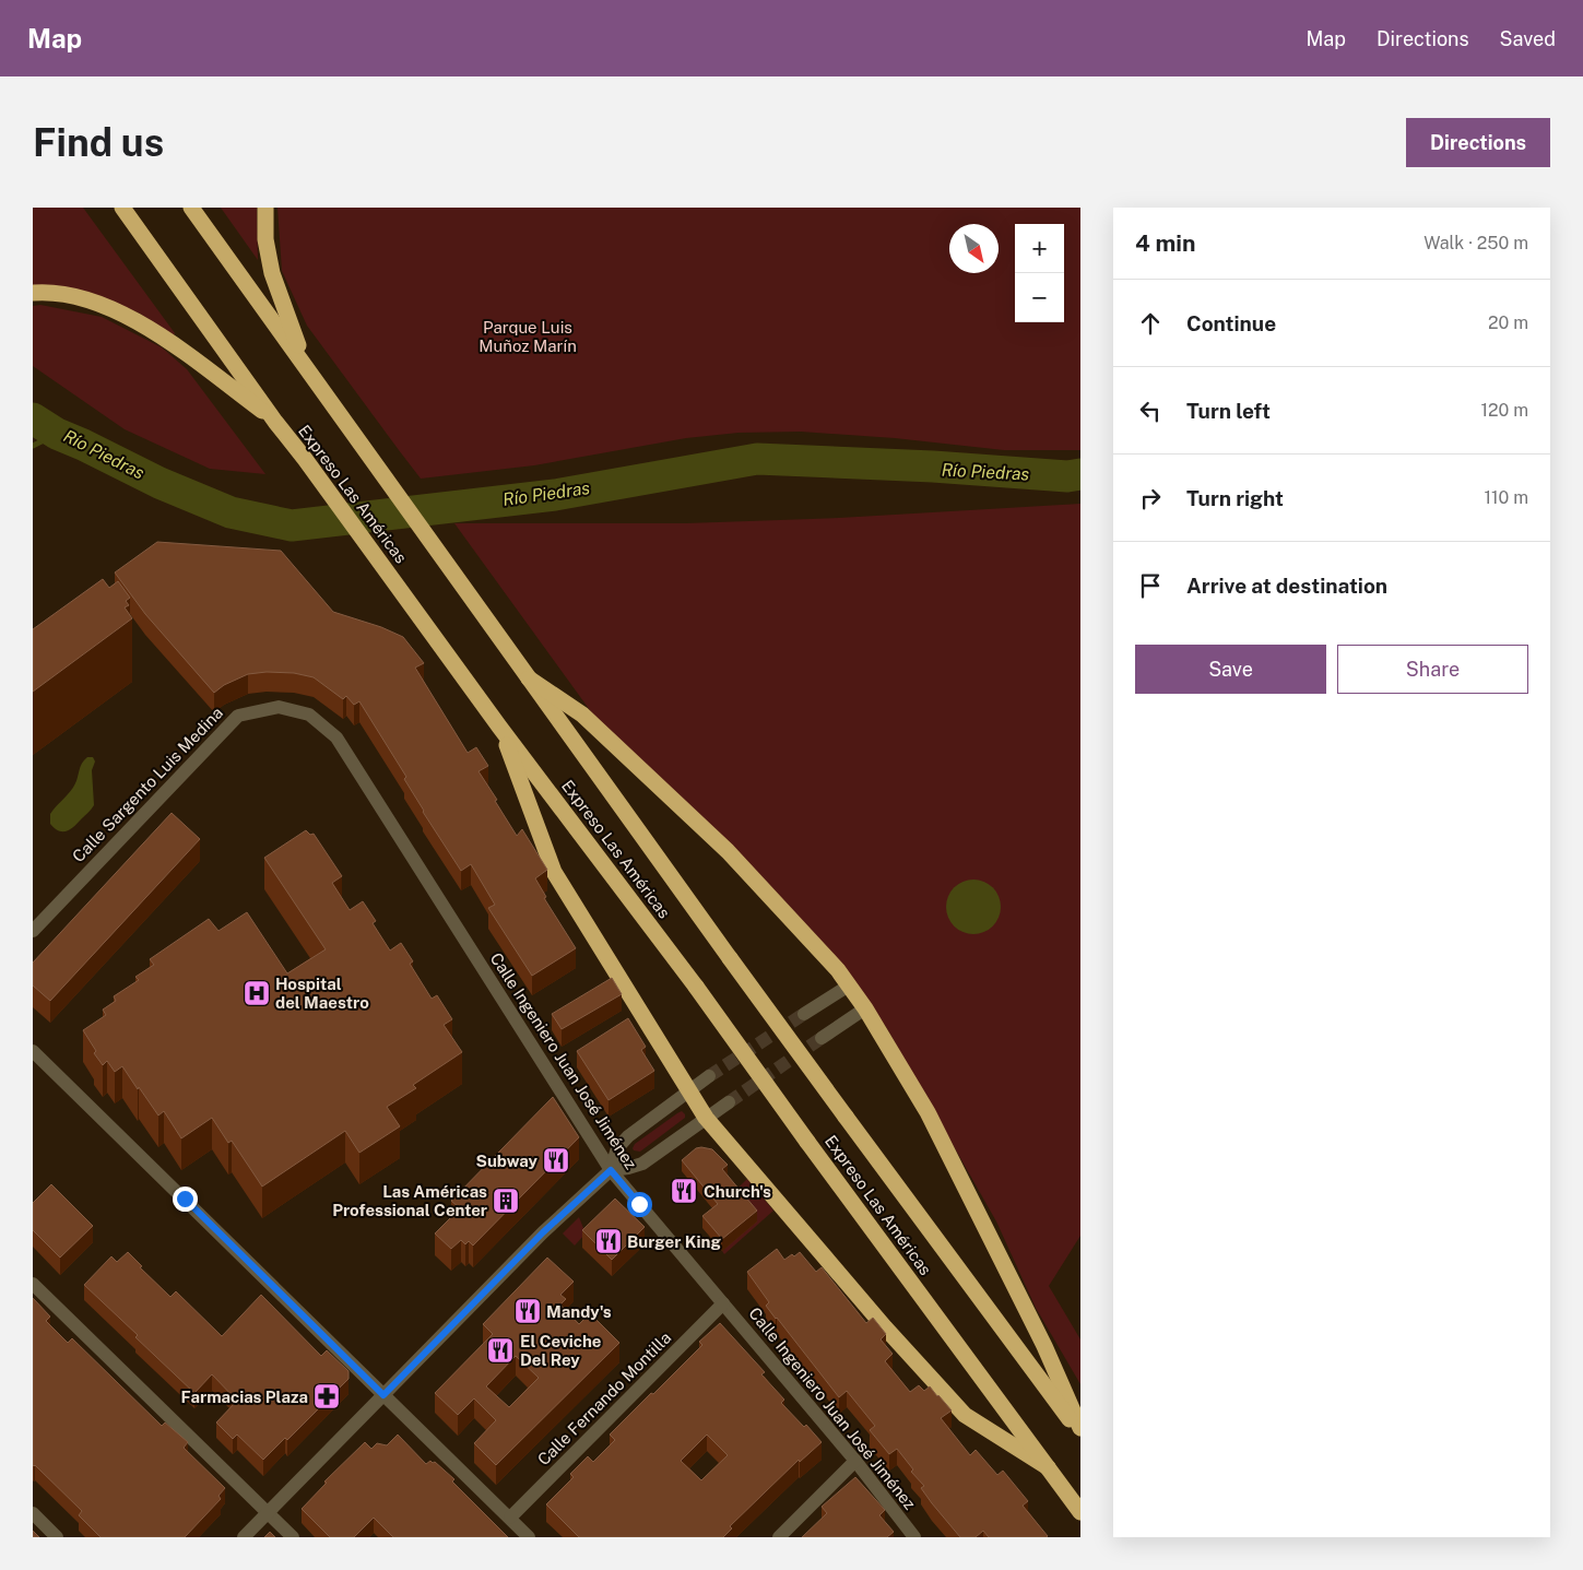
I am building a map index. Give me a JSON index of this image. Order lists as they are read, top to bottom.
{
  "streets": {
    "highway": ["Expreso Las Américas"],
    "street": ["Calle Sargento Luis Medina", "Calle Ingeniero Juan José Jiménez", "Calle Fernando Montilla"]
  },
  "crossings": [
    ["Calle Sargento Luis Medina", "Calle Ingeniero Juan José Jiménez"],
    ["Calle Ingeniero Juan José Jiménez", "Calle Fernando Montilla"]
  ],
  "water": ["Río Piedras"],
  "parks": ["Parque Luis Muñoz Marín"],
  "places": {
    "hospital": ["Hospital del Maestro"],
    "restaurant": [
      "Subway",
      "Church's",
      "Burger King",
      "Mandy's",
      "El Ceviche Del Rey"
    ],
    "building": ["Las Américas Professional Center"],
    "pharmacy": ["Farmacias Plaza"]
  },
  "north": "bottom right",
  "page": {
    "header": "Map",
    "nav": ["Map", "Directions", "Saved"],
    "buttons": [
      "Directions",
      ["Save", "Share"]
    ],
    "title": "Find us",
    "heading": ["4 min", "Walk · 250 m"],
    "map_buttons": ["+", "−"],
    "list": [
      ["Continue", "20 m"],
      ["Turn left", "120 m"],
      ["Turn right", "110 m"],
      "Arrive at destination"
    ]
  }
}
